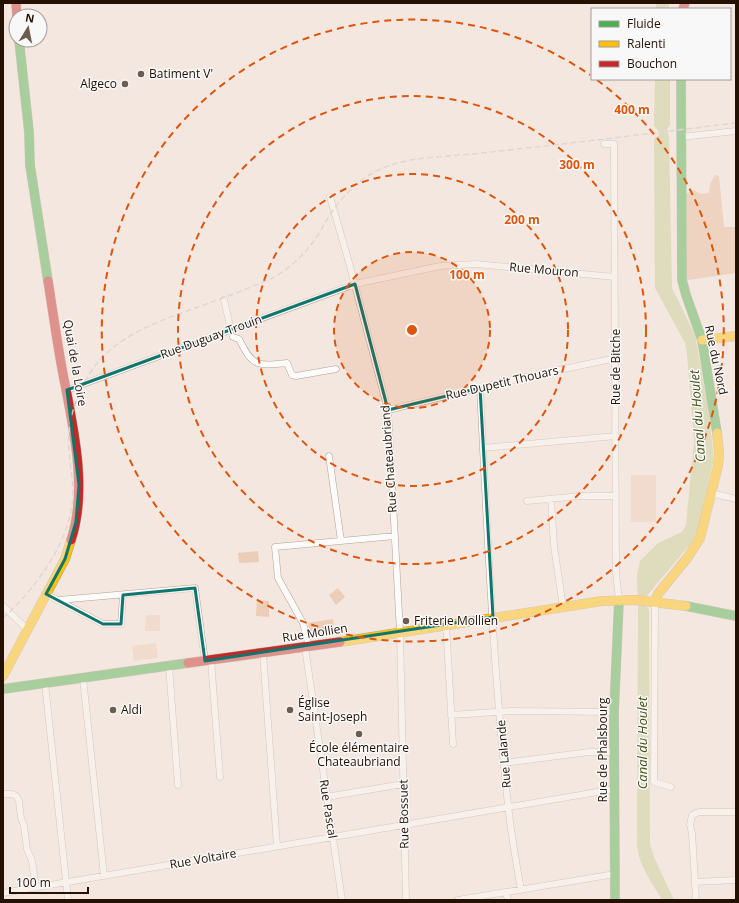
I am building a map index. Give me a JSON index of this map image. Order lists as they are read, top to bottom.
{
  "streets": {
    "street": [
      "Rue Mouron",
      "Rue Duguay Trouin",
      "Rue du Nord",
      "Quai de la Loire",
      "Rue de Bitche",
      "Rue Dupetit Thouars",
      "Rue Chateaubriand",
      "Rue Mollien",
      "Rue de Phalsbourg",
      "Rue Lalande",
      "Rue Pascal",
      "Rue Bossuet",
      "Rue Voltaire"
    ]
  },
  "crossings": [
    ["Rue Mouron", "Rue Duguay Trouin"],
    ["Rue Mouron", "Rue de Bitche"],
    ["Rue Mouron", "Rue Chateaubriand"],
    ["Rue Duguay Trouin", "Quai de la Loire"],
    ["Rue Duguay Trouin", "Rue Chateaubriand"],
    ["Rue du Nord", "Rue Mollien"],
    ["Rue de Bitche", "Rue Dupetit Thouars"],
    ["Rue de Bitche", "Rue Mollien"],
    ["Rue de Bitche", "Rue de Phalsbourg"],
    ["Rue Dupetit Thouars", "Rue Chateaubriand"],
    ["Rue Dupetit Thouars", "Rue Lalande"],
    ["Rue Chateaubriand", "Rue Mollien"],
    ["Rue Chateaubriand", "Rue Bossuet"],
    ["Rue Mollien", "Rue de Phalsbourg"],
    ["Rue Mollien", "Rue Lalande"],
    ["Rue Mollien", "Rue Pascal"],
    ["Rue Mollien", "Rue Bossuet"],
    ["Rue de Phalsbourg", "Rue Voltaire"],
    ["Rue Lalande", "Rue Voltaire"],
    ["Rue Pascal", "Rue Voltaire"],
    ["Rue Bossuet", "Rue Voltaire"]
  ],
  "water": ["Canal du Houlet"],
  "places": [
    "Batiment V'",
    "Algeco",
    "Friterie Mollien",
    "Aldi",
    "Église Saint-Joseph",
    "École élémentaire Chateaubriand"
  ],
  "legend": ["Fluide", "Ralenti", "Bouchon"],
  "scale_bar": "100 m",
  "north": "top",
  "rings": [
    "400 m",
    "300 m",
    "200 m",
    "100 m"
  ]
}
